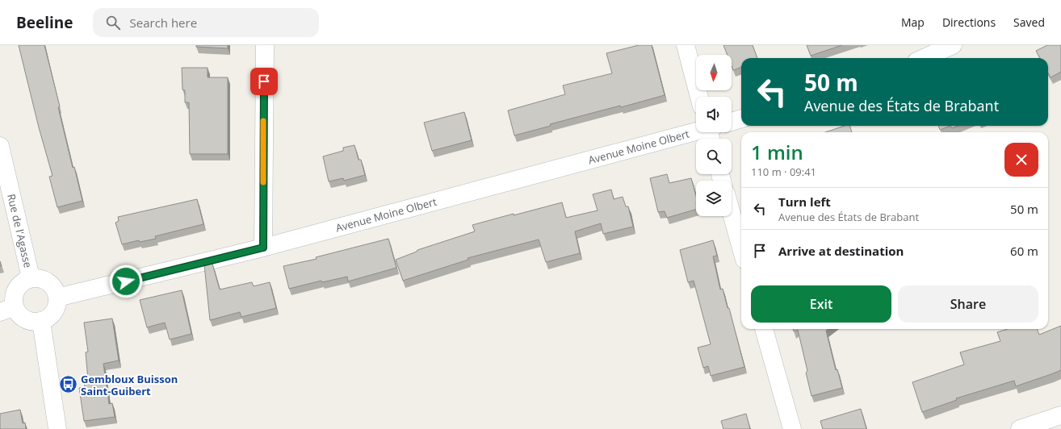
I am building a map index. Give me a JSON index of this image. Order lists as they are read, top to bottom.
{
  "streets": {
    "street": ["Avenue Moine Olbert", "Rue de l'Agasse"]
  },
  "crossings": [
    ["Avenue Moine Olbert", "Rue de l'Agasse"]
  ],
  "places": {
    "bus stop": ["Gembloux Buisson Saint-Guibert"]
  },
  "north": "bottom",
  "page": {
    "header": "Beeline",
    "search": "Search here",
    "nav": ["Map", "Directions", "Saved"],
    "turn": ["50 m", "Avenue des États de Brabant"],
    "heading": ["1 min", "110 m · 09:41"],
    "list": [
      {
        "name": "Turn left",
        "note": "Avenue des États de Brabant",
        "value": "50 m"
      },
      {
        "name": "Arrive at destination",
        "value": "60 m"
      }
    ],
    "buttons": ["Exit", "Share"]
  }
}
